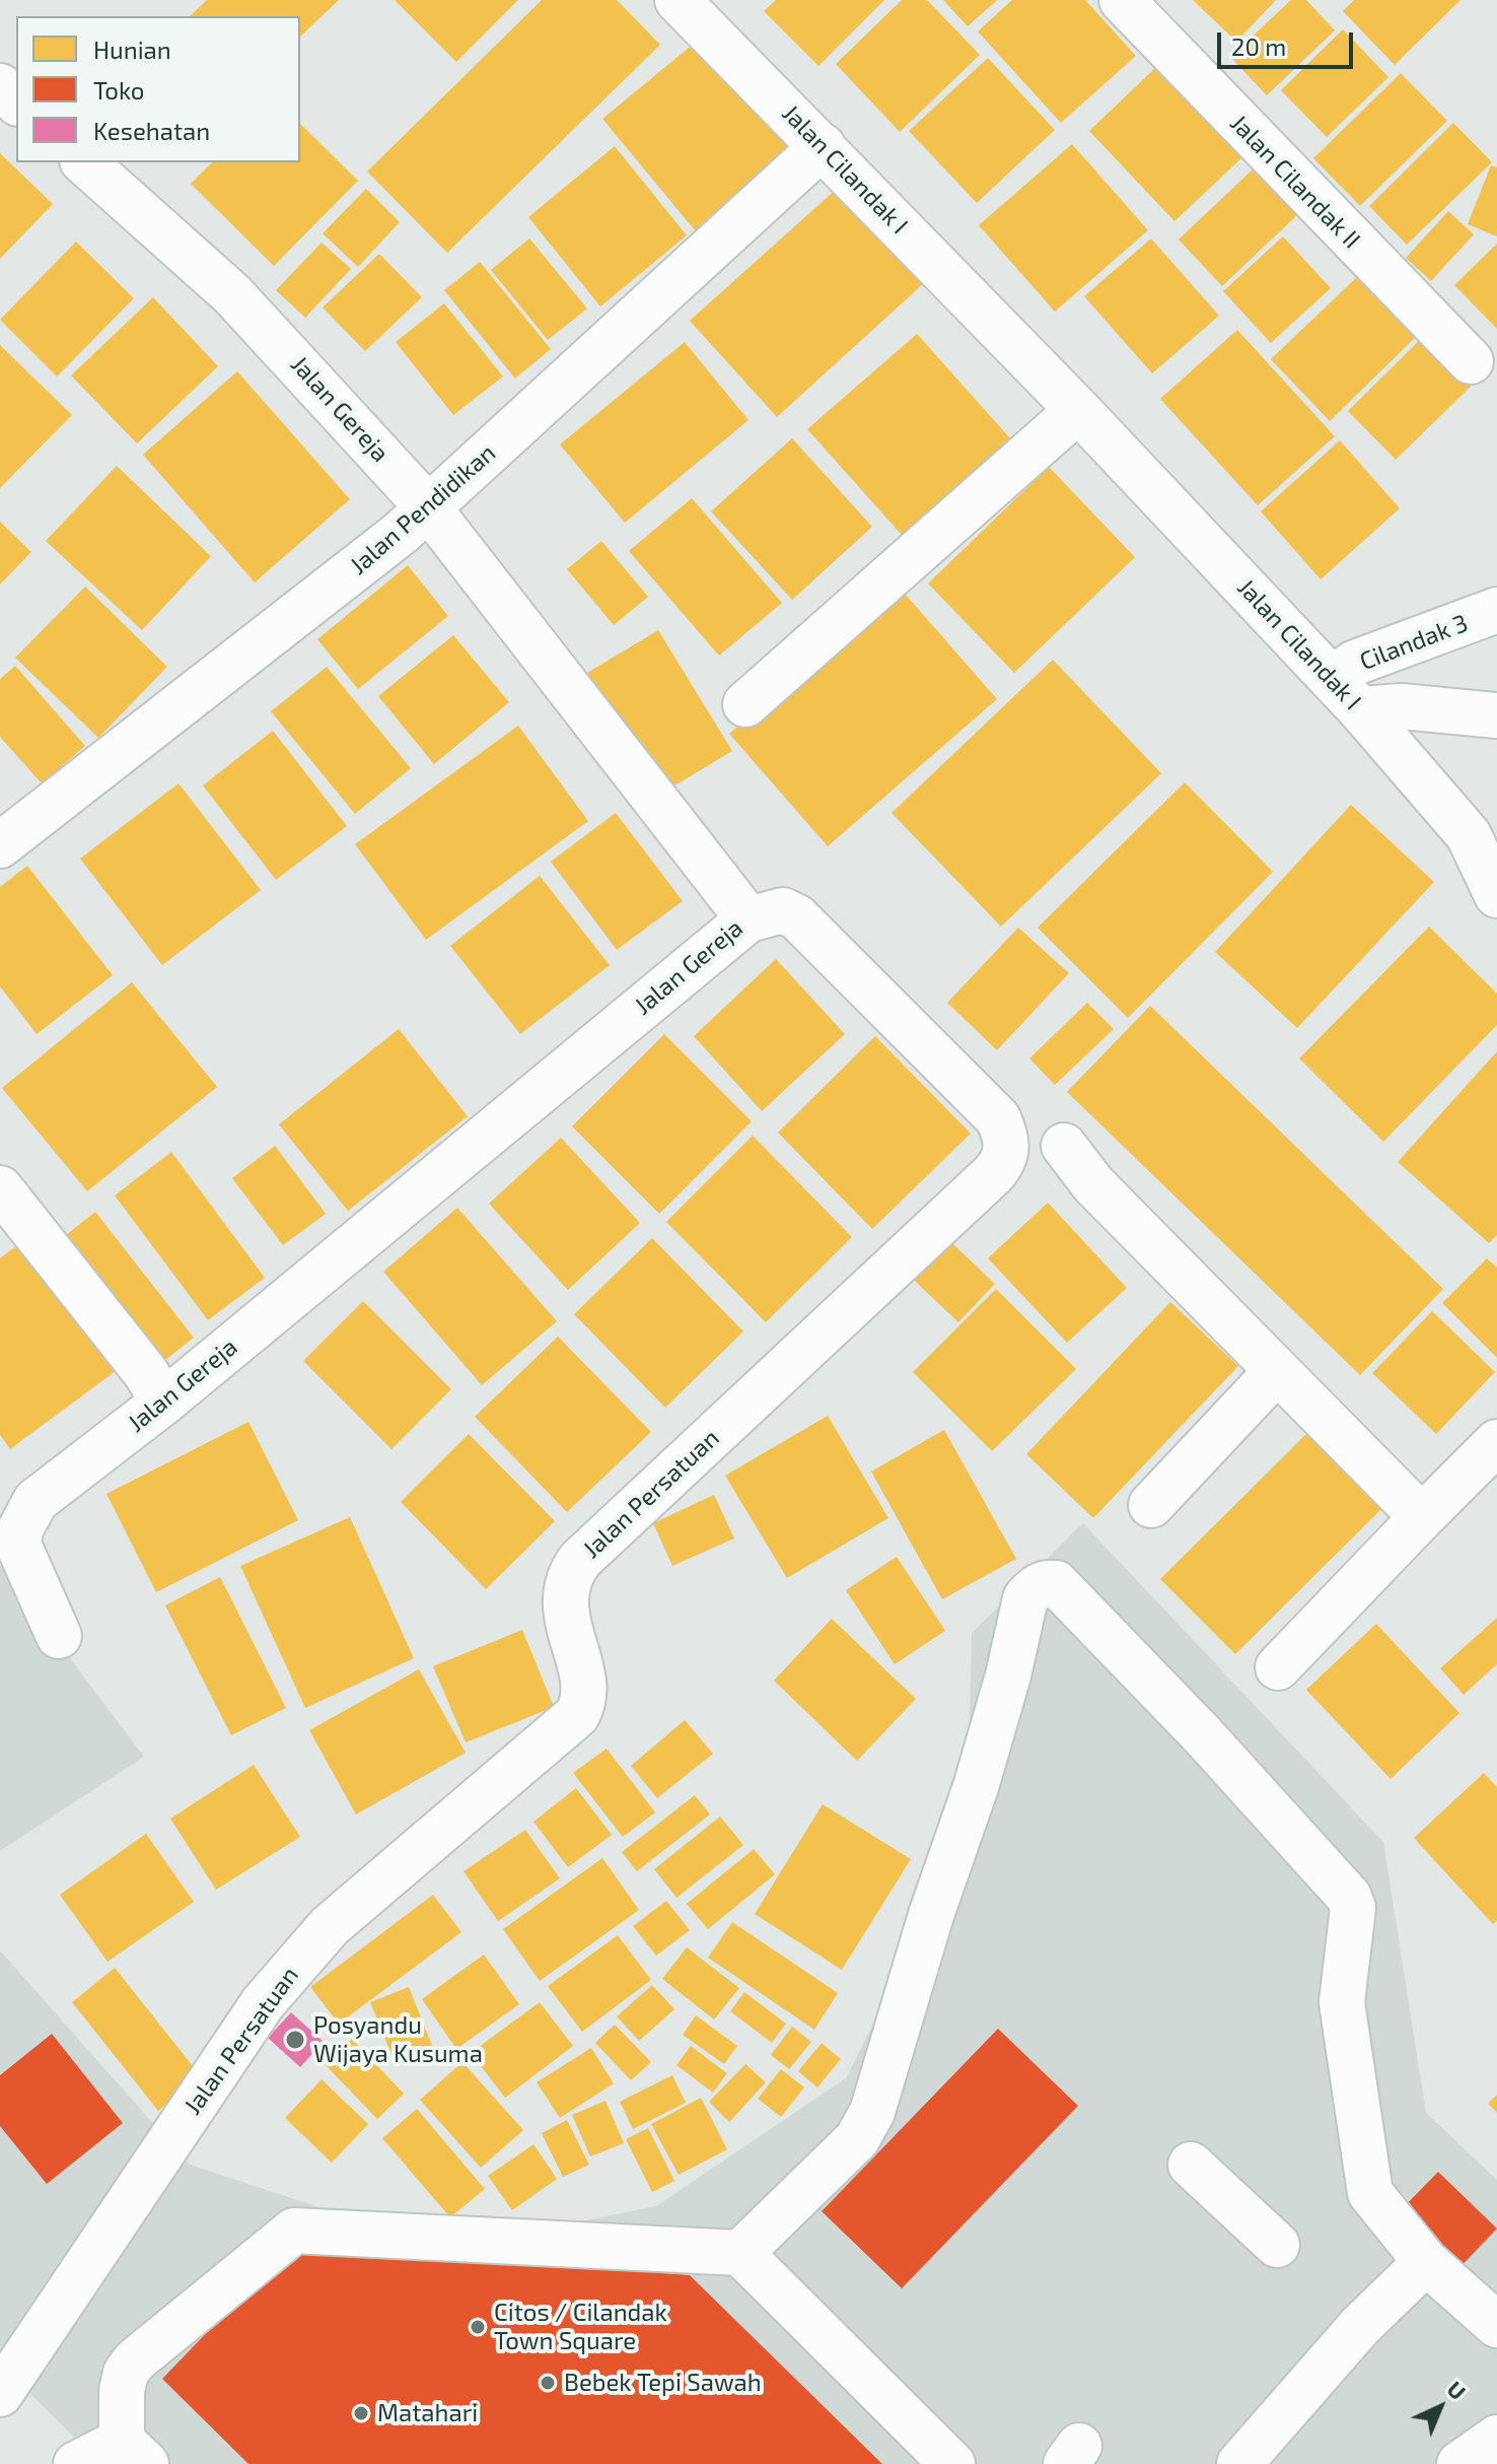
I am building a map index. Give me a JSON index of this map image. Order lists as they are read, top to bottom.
{
  "streets": {
    "street": [
      "Jalan Cilandak I",
      "Jalan Cilandak II",
      "Jalan Gereja",
      "Jalan Pendidikan",
      "Cilandak 3",
      "Jalan Persatuan"
    ]
  },
  "crossings": [
    ["Jalan Cilandak I", "Jalan Pendidikan"],
    ["Jalan Cilandak I", "Cilandak 3"],
    ["Jalan Gereja", "Jalan Pendidikan"],
    ["Jalan Gereja", "Jalan Persatuan"]
  ],
  "places": [
    "Posyandu Wijaya Kusuma",
    "Citos / Cilandak Town Square",
    "Bebek Tepi Sawah",
    "Matahari"
  ],
  "legend": ["Hunian", "Toko", "Kesehatan"],
  "scale_bar": "20 m",
  "north": "top right"
}
